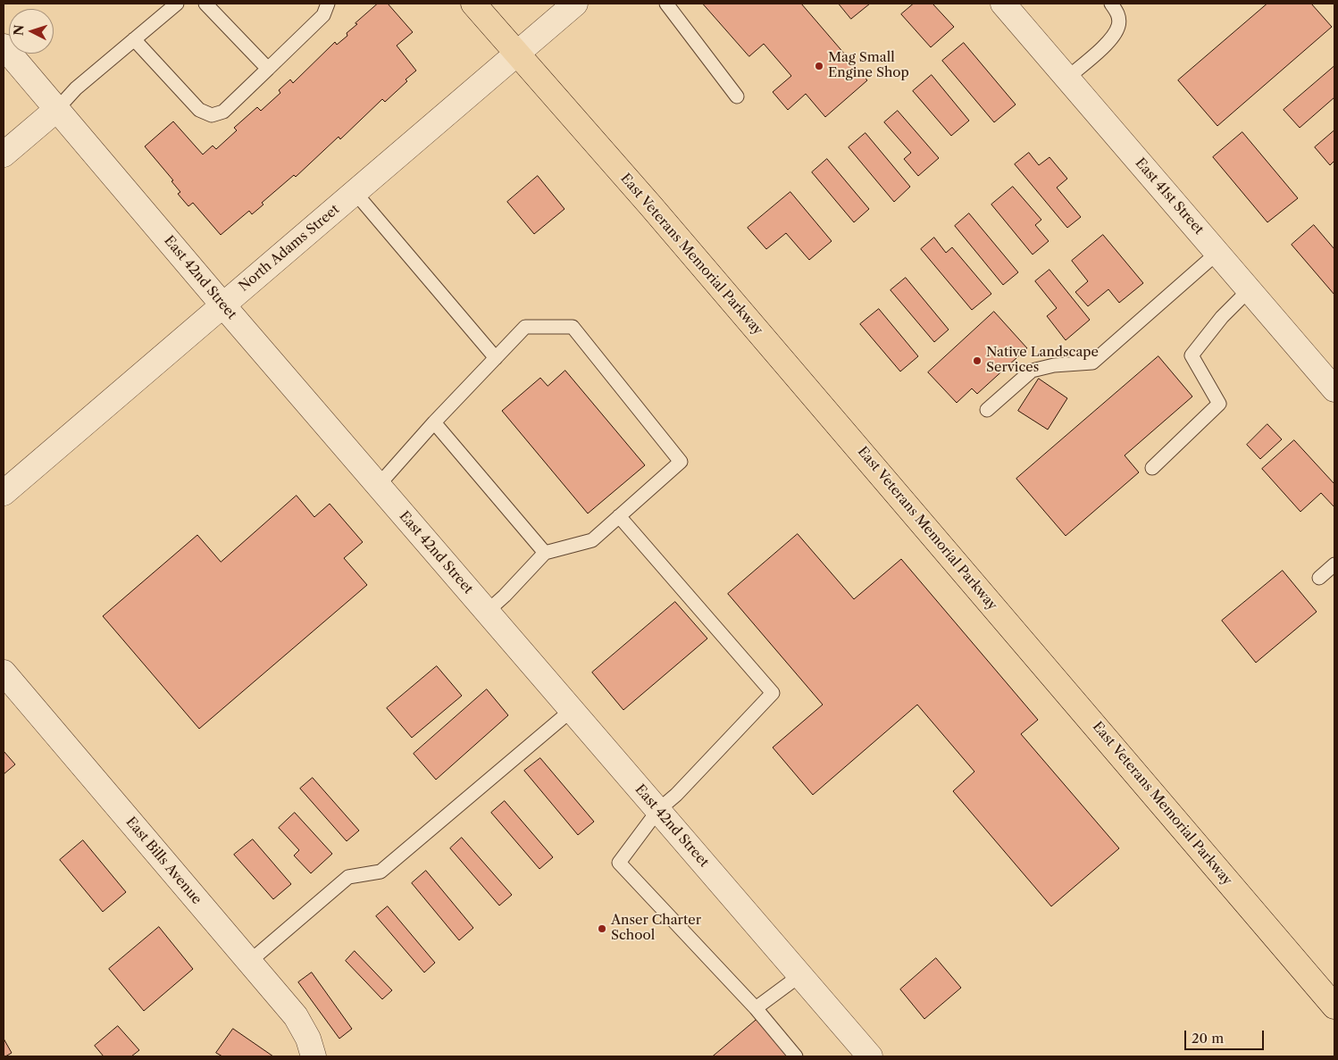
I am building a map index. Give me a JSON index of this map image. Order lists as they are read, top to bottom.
{
  "streets": {
    "main road": ["East Veterans Memorial Parkway"],
    "street": [
      "East 41st Street",
      "North Adams Street",
      "East 42nd Street",
      "East Bills Avenue"
    ]
  },
  "crossings": [
    ["North Adams Street", "East Veterans Memorial Parkway"],
    ["North Adams Street", "East 42nd Street"]
  ],
  "places": ["Mag Small Engine Shop", "Native Landscape Services", "Anser Charter School"],
  "scale_bar": "20 m",
  "north": "left"
}
